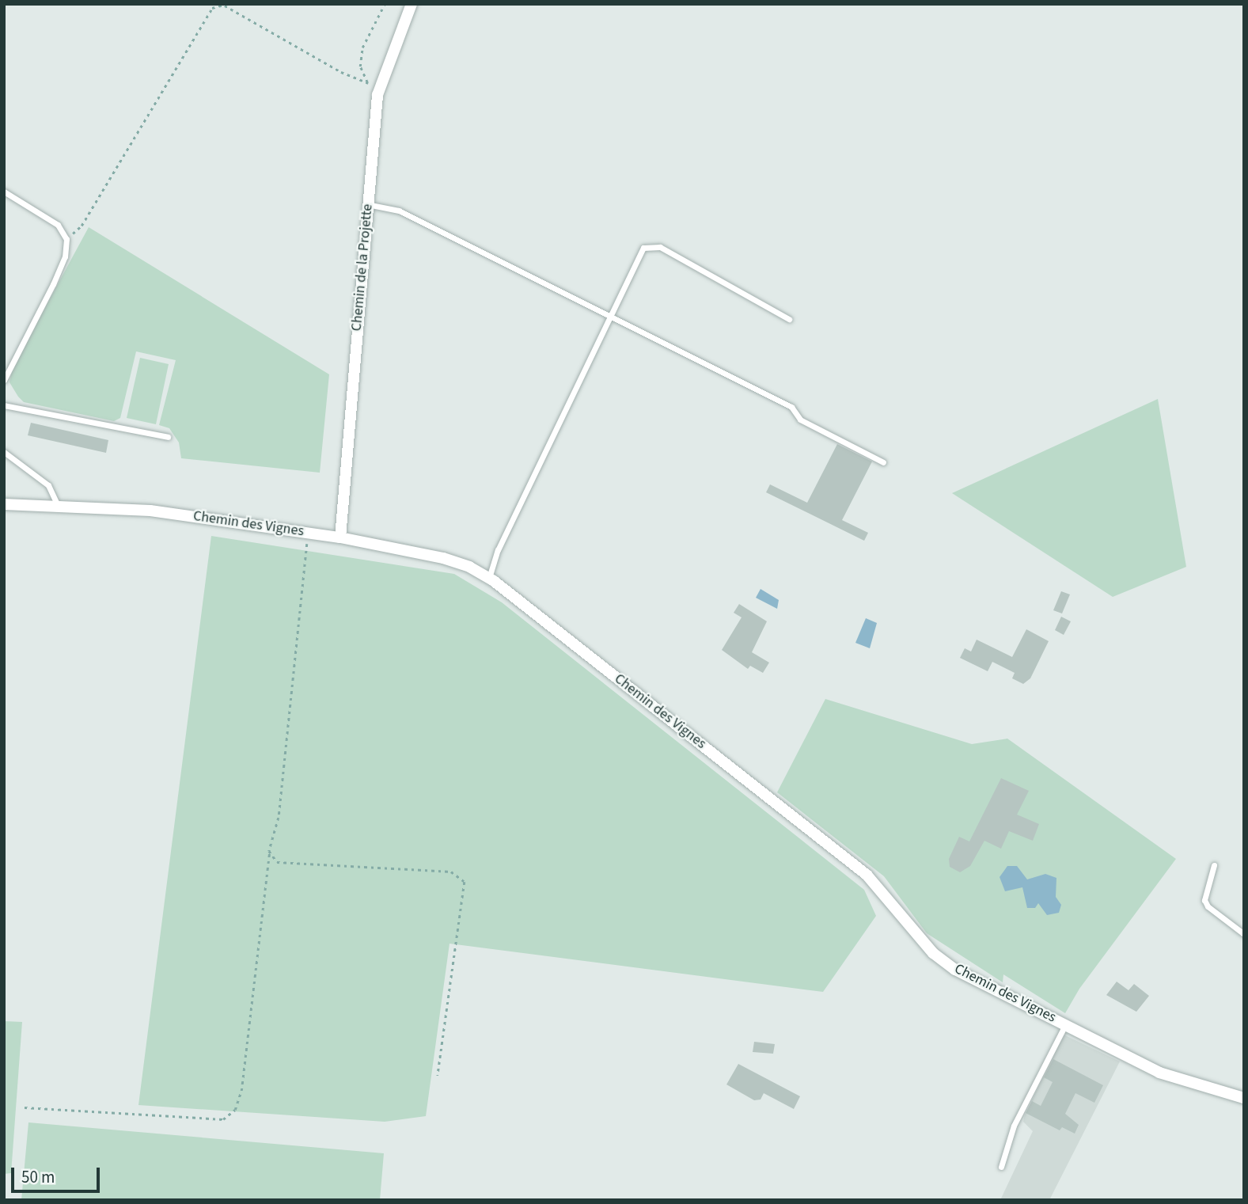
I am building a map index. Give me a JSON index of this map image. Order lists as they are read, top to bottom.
{
  "streets": {
    "street": ["Chemin de la Projette", "Chemin des Vignes"]
  },
  "crossings": [
    ["Chemin de la Projette", "Chemin des Vignes"]
  ],
  "scale_bar": "50 m"
}
